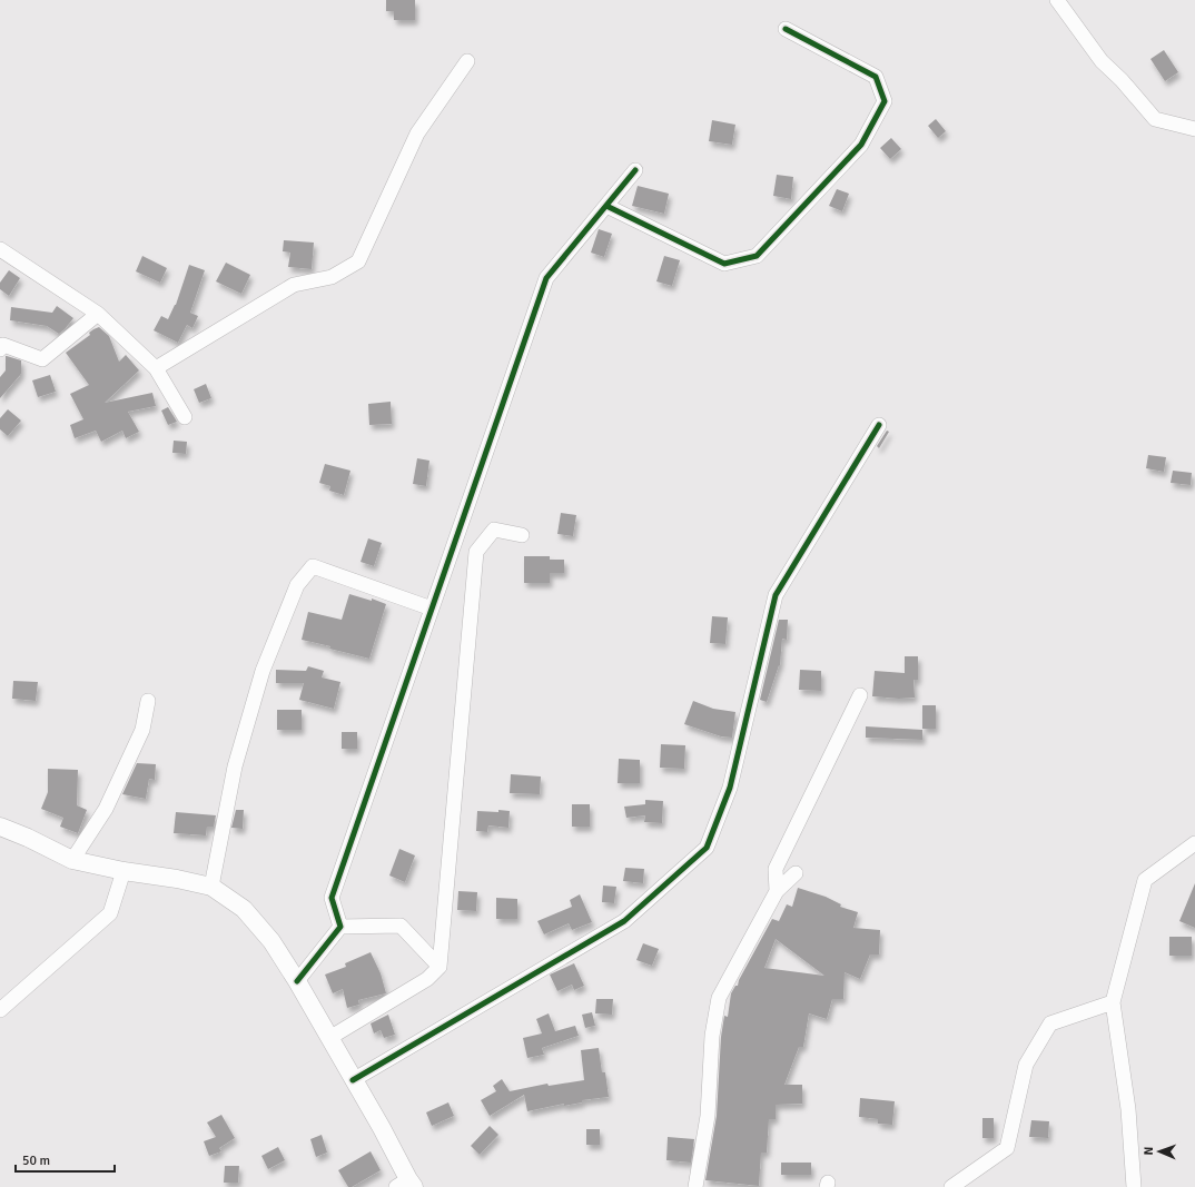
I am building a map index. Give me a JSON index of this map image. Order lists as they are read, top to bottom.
{
  "scale_bar": "50 m",
  "north": "left"
}
